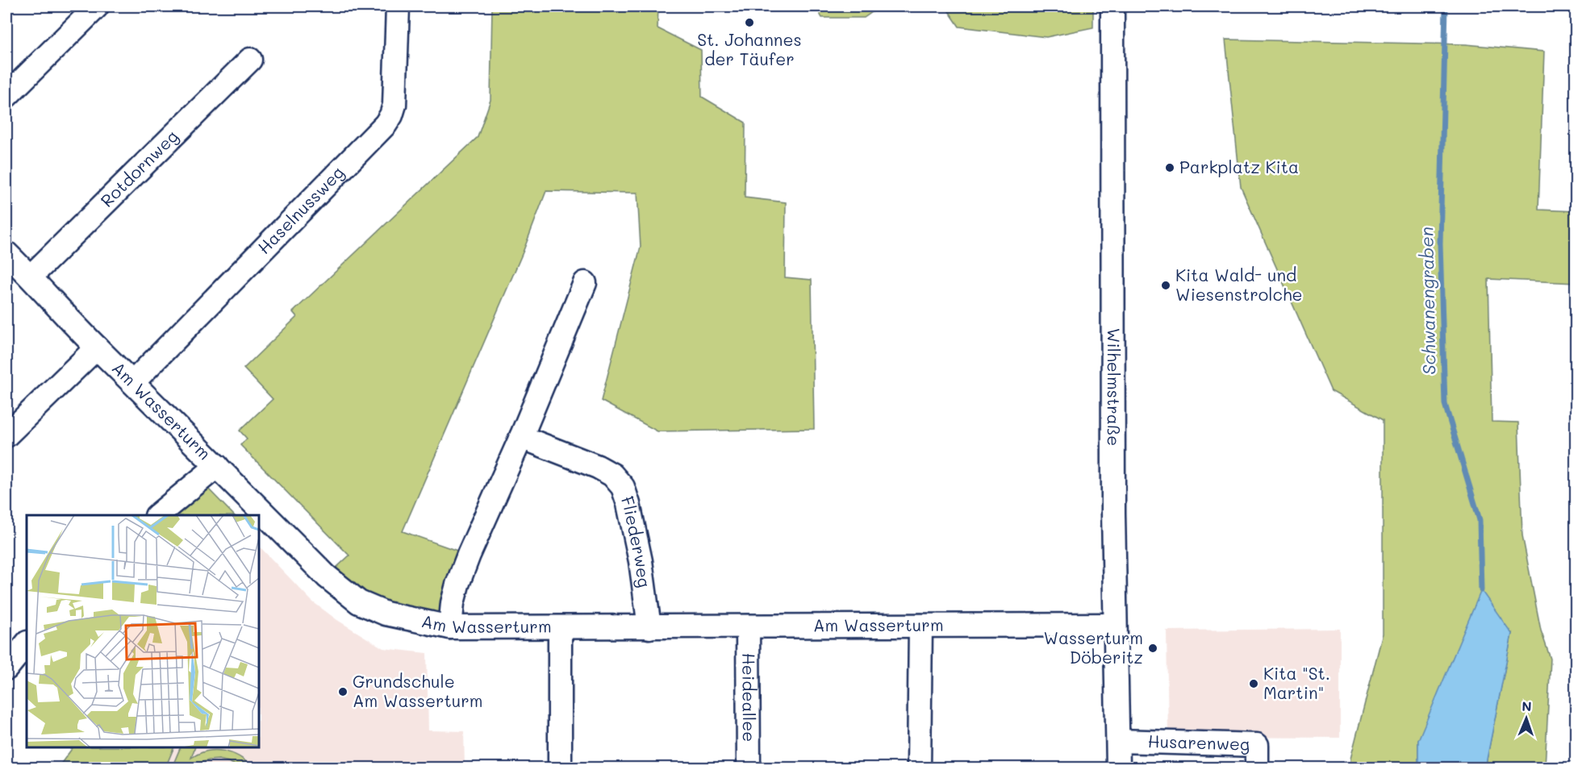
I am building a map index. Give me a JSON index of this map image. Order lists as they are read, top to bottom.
{
  "streets": {
    "street": [
      "Rotdornweg",
      "Haselnussweg",
      "Wilhelmstraße",
      "Am Wasserturm",
      "Fliederweg",
      "Heideallee",
      "Husarenweg"
    ]
  },
  "crossings": [
    ["Rotdornweg", "Am Wasserturm"],
    ["Haselnussweg", "Am Wasserturm"],
    ["Wilhelmstraße", "Am Wasserturm"],
    ["Wilhelmstraße", "Husarenweg"],
    ["Am Wasserturm", "Fliederweg"],
    ["Am Wasserturm", "Heideallee"]
  ],
  "water": ["Schwanengraben"],
  "places": [
    "St. Johannes der Täufer",
    "Parkplatz Kita",
    "Kita Wald- und Wiesenstrolche",
    "Wasserturm Döberitz",
    "Kita \"St. Martin\"",
    "Grundschule Am Wasserturm"
  ],
  "north": "top"
}
